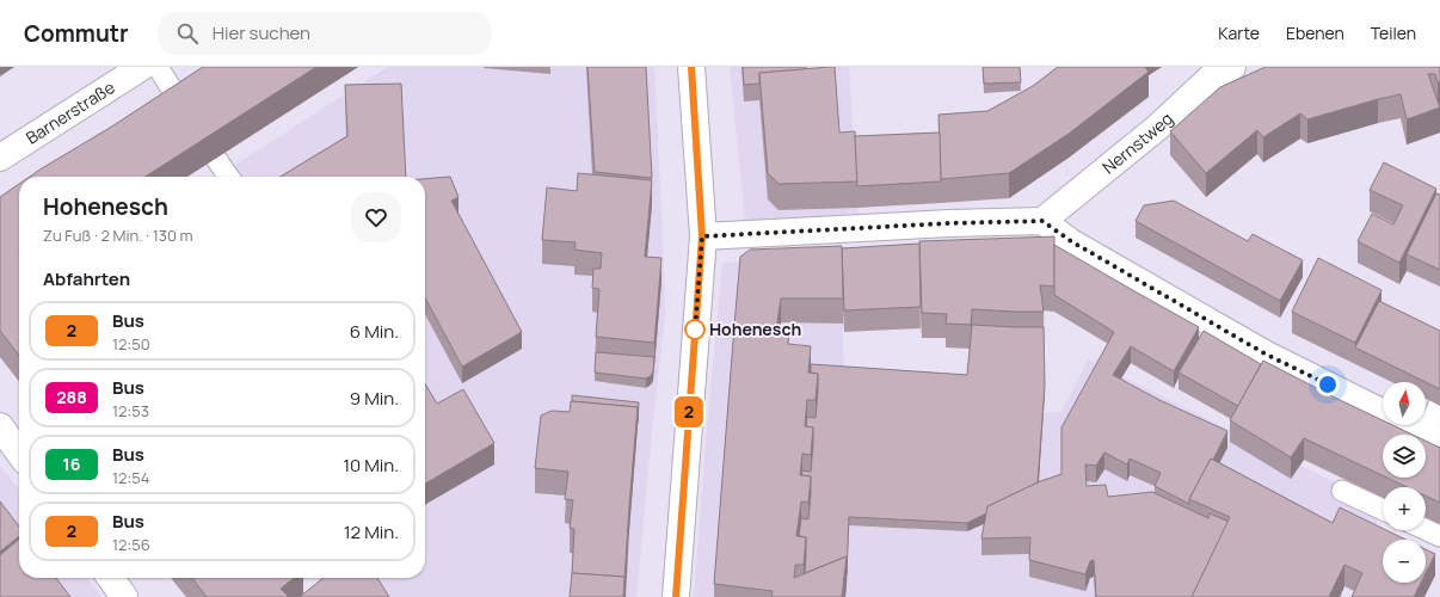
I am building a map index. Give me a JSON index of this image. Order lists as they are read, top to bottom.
{
  "streets": {
    "street": ["Barnerstraße", "Nernstweg"]
  },
  "places": ["Hohenesch"],
  "lines": ["bus line 2"],
  "north": "top",
  "page": {
    "header": "Commutr",
    "search": "Hier suchen",
    "nav": ["Karte", "Ebenen", "Teilen"],
    "on_map": "2",
    "heading": [
      ["Hohenesch", "Zu Fuß · 2 Min. · 130 m"],
      "Abfahrten"
    ],
    "list": [
      {
        "mark": "2",
        "name": "Bus",
        "note": "12:50",
        "value": "6 Min."
      },
      {
        "mark": "288",
        "name": "Bus",
        "note": "12:53",
        "value": "9 Min."
      },
      {
        "mark": "16",
        "name": "Bus",
        "note": "12:54",
        "value": "10 Min."
      },
      {
        "mark": "2",
        "name": "Bus",
        "note": "12:56",
        "value": "12 Min."
      }
    ],
    "map_buttons": ["+", "−"]
  }
}
